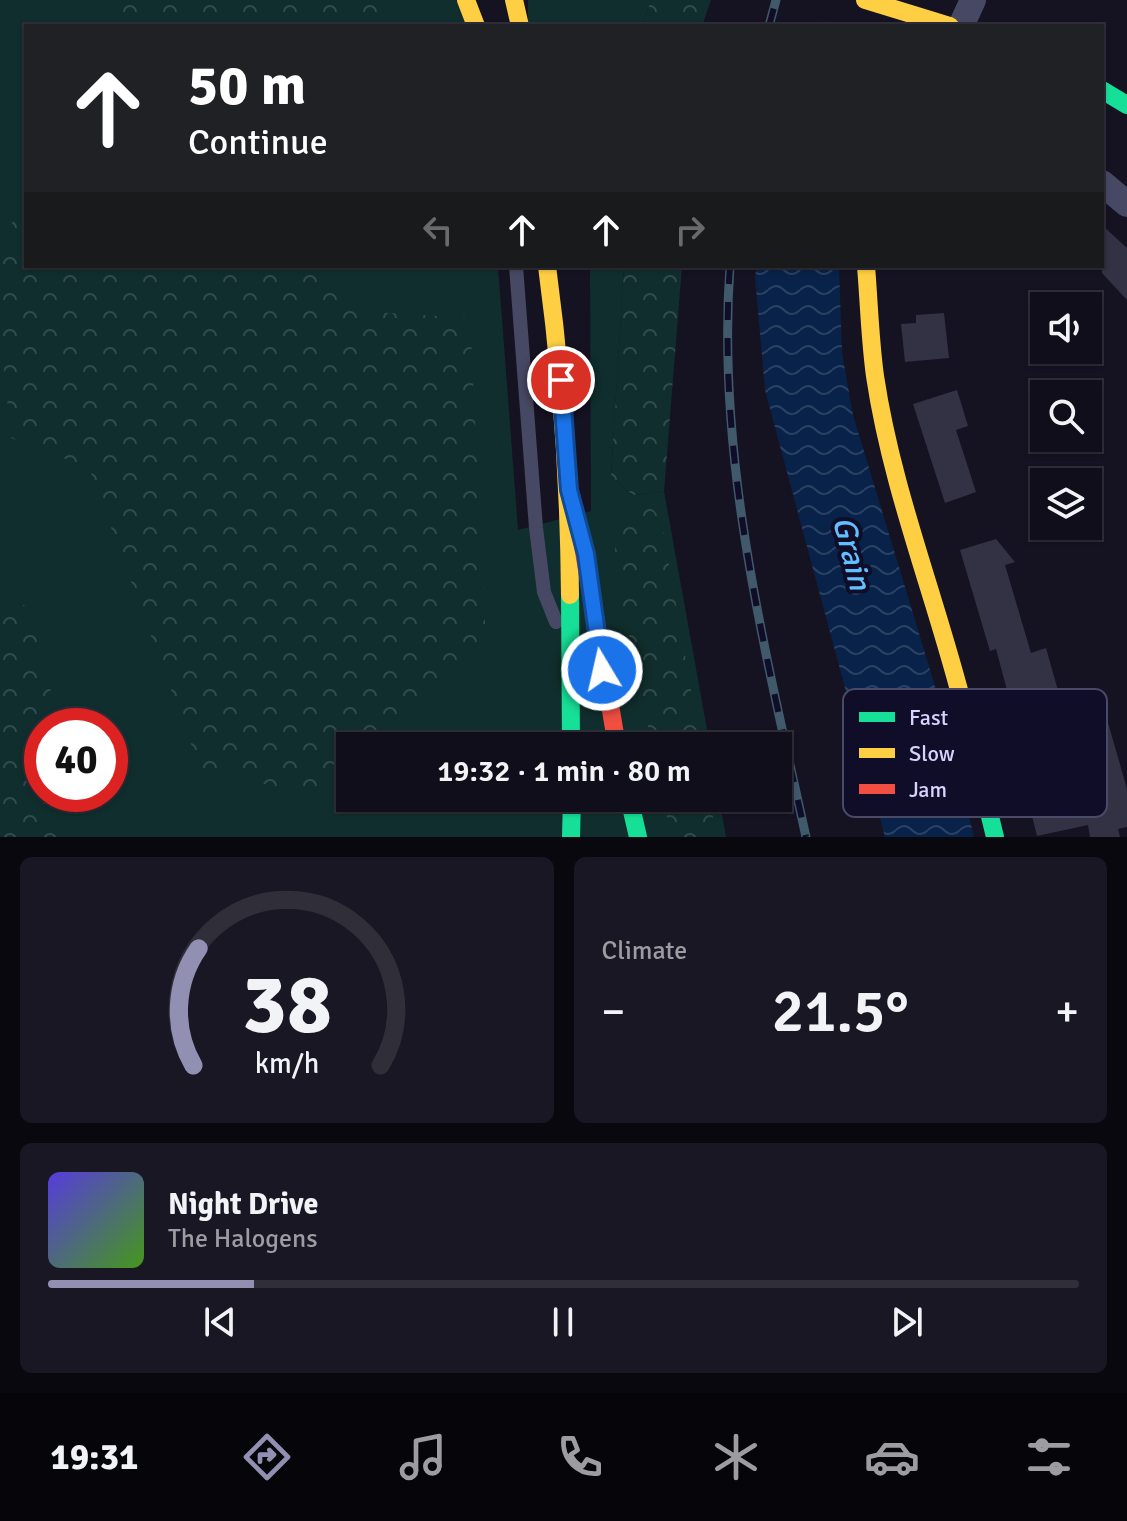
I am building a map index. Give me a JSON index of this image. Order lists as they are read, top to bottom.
{
  "water": ["Grain"],
  "legend": ["Fast", "Slow", "Jam"],
  "page": {
    "turn": ["50 m", "Continue"],
    "limit": "40",
    "trip": "19:32 · 1 min · 80 m",
    "tile": "Climate",
    "heat": ["−", "21.5°", "+"],
    "song": ["Night Drive", "The Halogens"],
    "tabs": "19:31",
    "gauge": ["38", "km/h"]
  }
}
